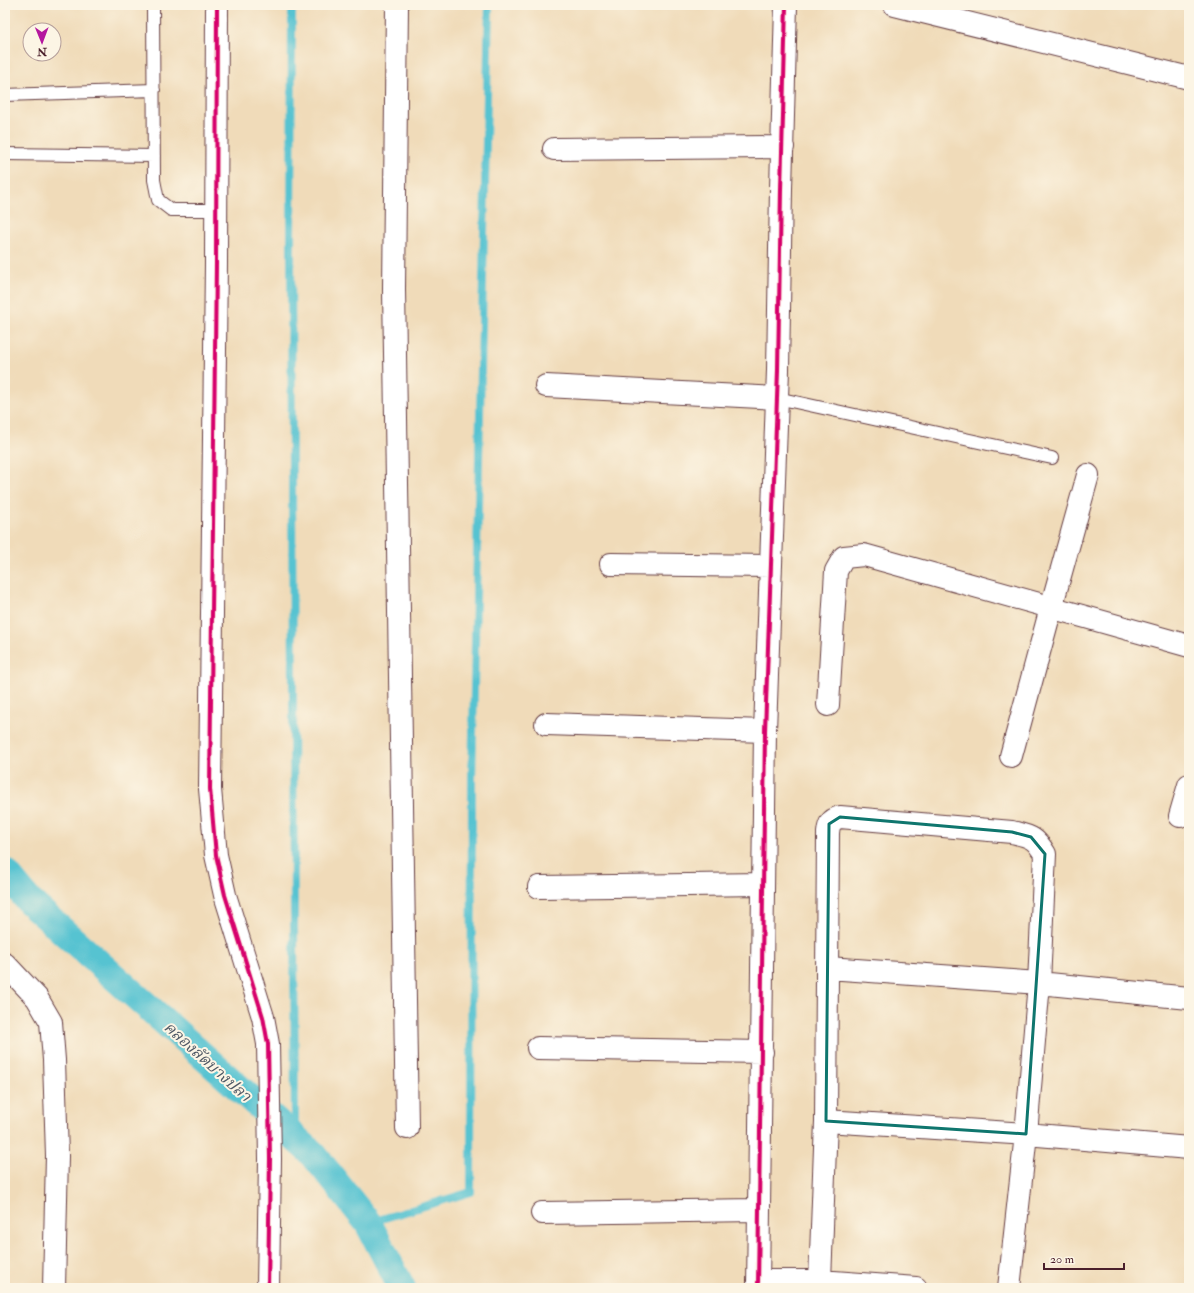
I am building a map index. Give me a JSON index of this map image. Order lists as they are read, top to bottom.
{
  "water": ["คลองลัดบางปลา"],
  "scale_bar": "20 m",
  "north": "bottom"
}
